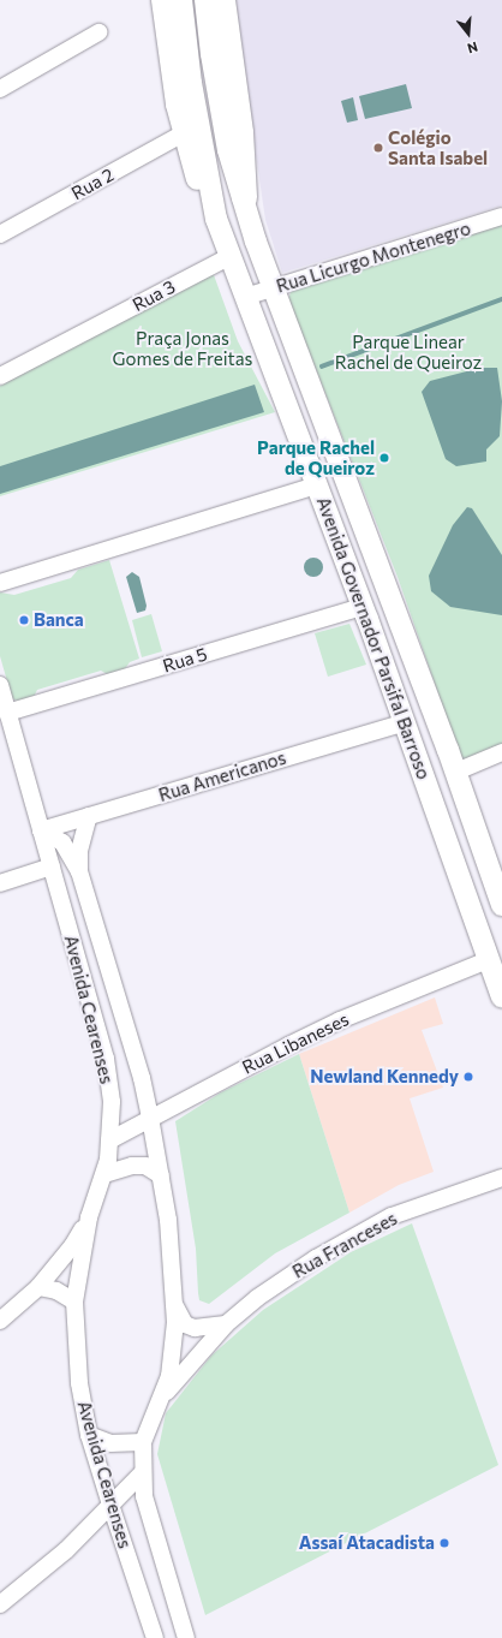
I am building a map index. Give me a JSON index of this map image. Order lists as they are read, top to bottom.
{
  "streets": {
    "main road": ["Avenida Governador Parsifal Barroso"],
    "street": [
      "Rua 2",
      "Rua Licurgo Montenegro",
      "Rua 3",
      "Rua 5",
      "Rua Americanos",
      "Avenida Cearenses",
      "Rua Libaneses",
      "Rua Franceses"
    ]
  },
  "crossings": [
    ["Rua Licurgo Montenegro", "Avenida Governador Parsifal Barroso"],
    ["Rua 3", "Avenida Governador Parsifal Barroso"],
    ["Avenida Governador Parsifal Barroso", "Rua 5"],
    ["Avenida Governador Parsifal Barroso", "Rua Americanos"],
    ["Avenida Governador Parsifal Barroso", "Rua Libaneses"],
    ["Rua Americanos", "Avenida Cearenses"],
    ["Avenida Cearenses", "Rua Libaneses"],
    ["Avenida Cearenses", "Rua Franceses"]
  ],
  "parks": ["Praça Jonas Gomes de Freitas", "Parque Linear Rachel de Queiroz"],
  "places": [
    "Colégio Santa Isabel",
    "Parque Rachel de Queiroz",
    "Banca",
    "Newland Kennedy",
    "Assaí Atacadista"
  ],
  "north": "bottom"
}
